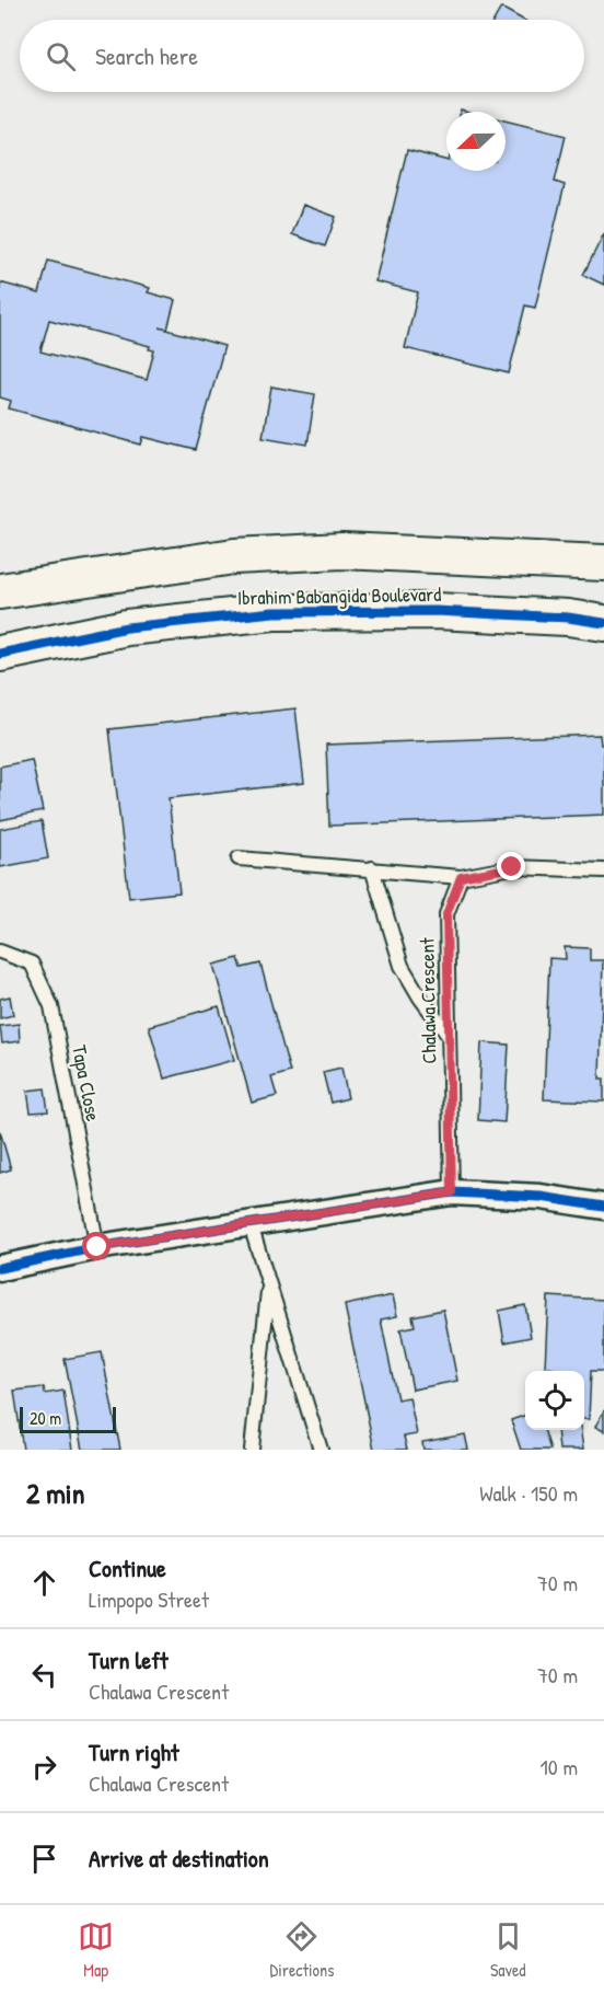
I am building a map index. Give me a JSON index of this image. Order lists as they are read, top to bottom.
{
  "streets": {
    "street": ["Ibrahim Babangida Boulevard"],
    "lane": ["Chalawa Crescent", "Tapa Close"]
  },
  "scale_bar": "20 m",
  "north": "left",
  "page": {
    "search": "Search here",
    "scale": "20 m",
    "heading": ["2 min", "Walk · 150 m"],
    "list": [
      ["Continue", "Limpopo Street", "70 m"],
      ["Turn left", "Chalawa Crescent", "70 m"],
      ["Turn right", "Chalawa Crescent", "10 m"],
      "Arrive at destination"
    ],
    "nav": ["Map", "Directions", "Saved"]
  }
}
